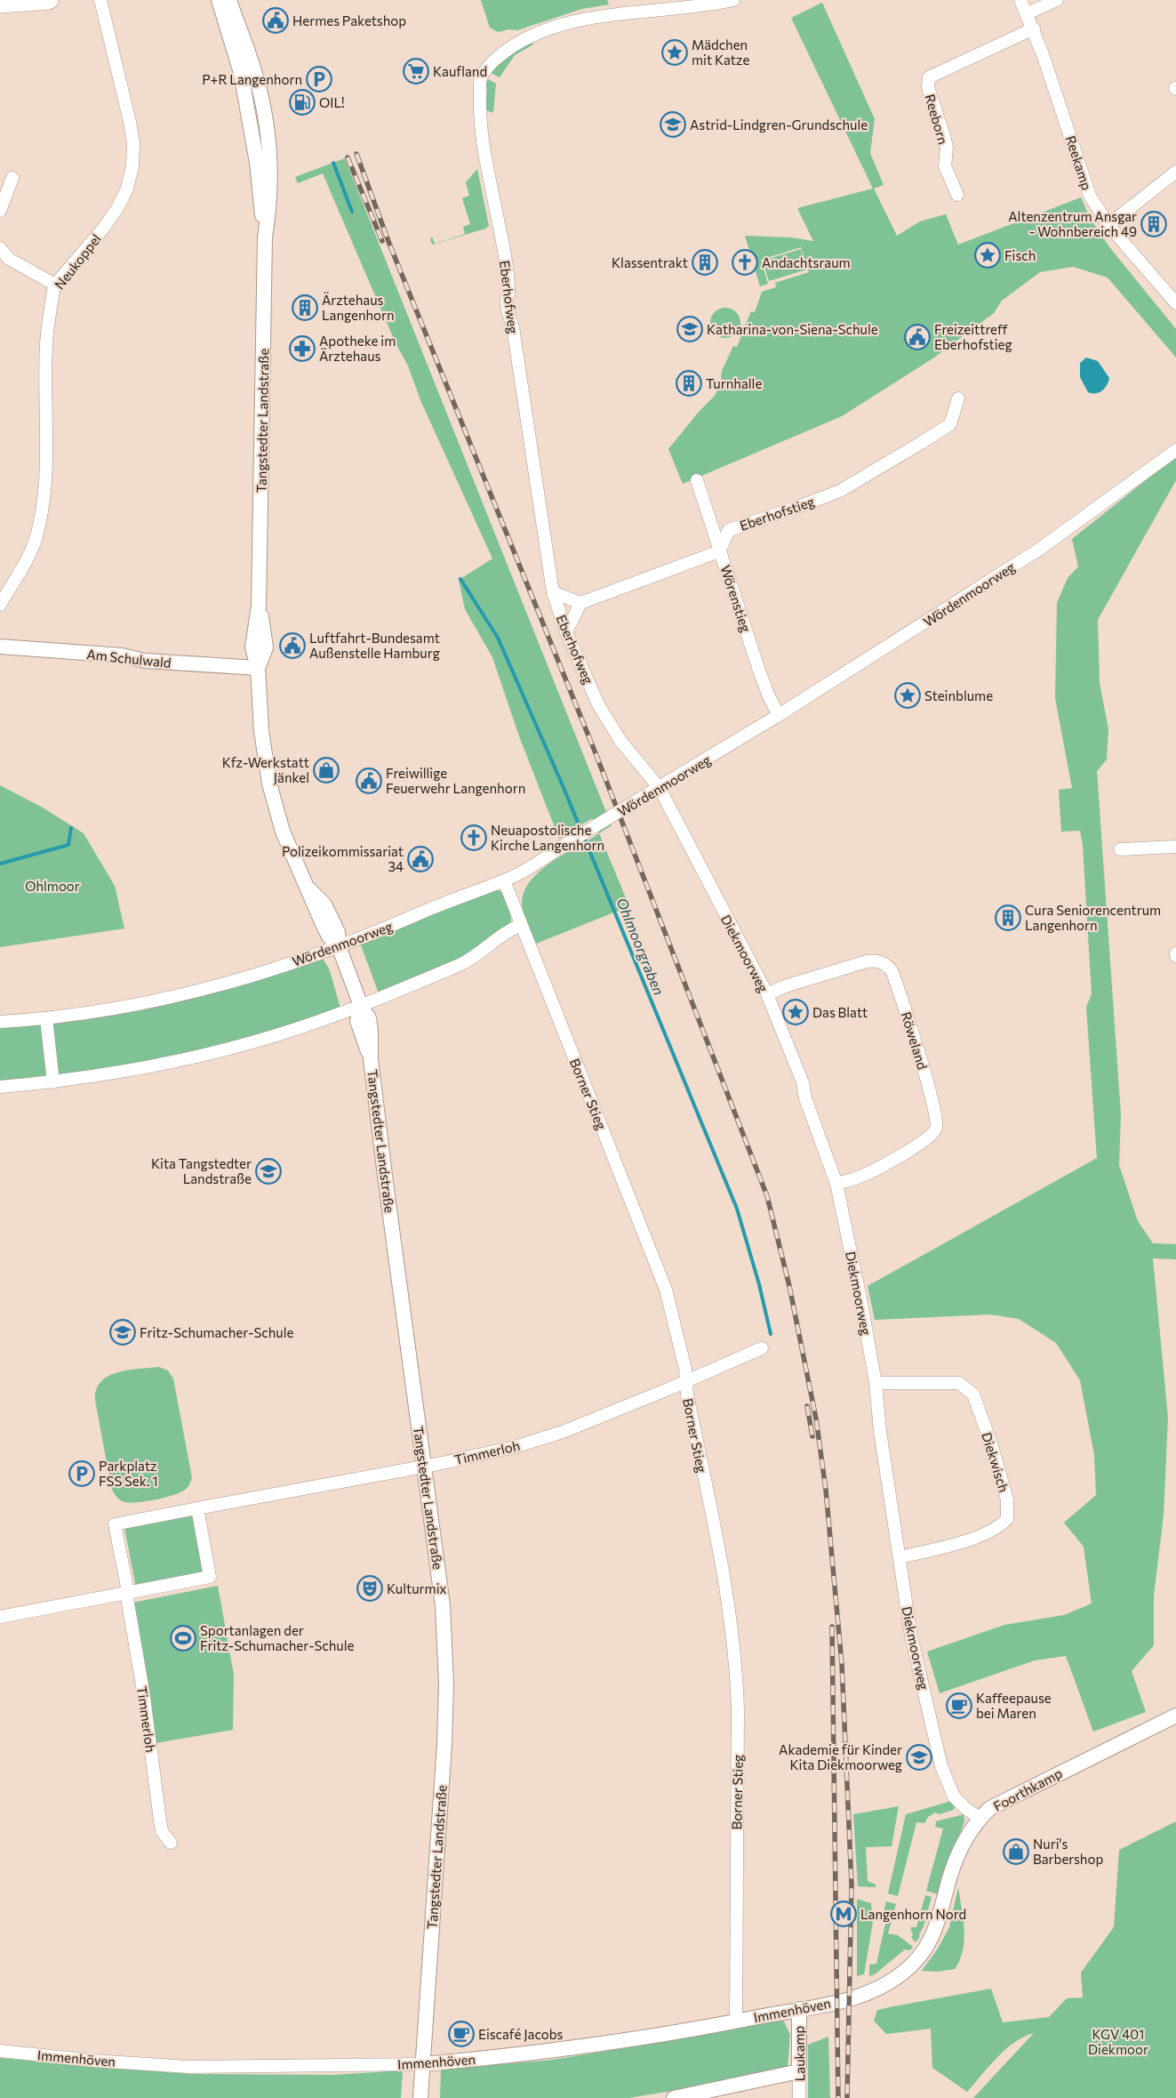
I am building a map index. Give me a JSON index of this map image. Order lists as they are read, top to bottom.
{
  "streets": {
    "street": [
      "Reeborn",
      "Reekamp",
      "Neukoppel",
      "Eberhofweg",
      "Tangstedter Landstraße",
      "Eberhofstieg",
      "Wördenmoorweg",
      "Wörenstieg",
      "Am Schulwald",
      "Diekmoorweg",
      "Röweland",
      "Borner Stieg",
      "Timmerloh",
      "Diekwisch",
      "Foorthkamp",
      "Immenhöven",
      "Laukamp"
    ]
  },
  "crossings": [
    ["Reeborn", "Reekamp"],
    ["Eberhofweg", "Wördenmoorweg"],
    ["Eberhofweg", "Diekmoorweg"],
    ["Tangstedter Landstraße", "Wördenmoorweg"],
    ["Tangstedter Landstraße", "Am Schulwald"],
    ["Tangstedter Landstraße", "Timmerloh"],
    ["Tangstedter Landstraße", "Immenhöven"],
    ["Eberhofstieg", "Wörenstieg"],
    ["Wördenmoorweg", "Wörenstieg"],
    ["Wördenmoorweg", "Diekmoorweg"],
    ["Wördenmoorweg", "Borner Stieg"],
    ["Diekmoorweg", "Röweland"],
    ["Diekmoorweg", "Diekwisch"],
    ["Diekmoorweg", "Foorthkamp"],
    ["Borner Stieg", "Timmerloh"],
    ["Borner Stieg", "Immenhöven"],
    ["Foorthkamp", "Immenhöven"],
    ["Immenhöven", "Laukamp"]
  ],
  "water": ["Ohlmoorgraben"],
  "parks": ["Ohlmoor", "KGV 401 Diekmoor"],
  "places": {
    "public building": [
      "Hermes Paketshop",
      "Freizeittreff Eberhofstieg",
      "Luftfahrt-Bundesamt Außenstelle Hamburg",
      "Freiwillige Feuerwehr Langenhorn",
      "Polizeikommissariat 34"
    ],
    "place": [
      "Mädchen mit Katze",
      "Fisch",
      "Steinblume",
      "Das Blatt"
    ],
    "supermarket": ["Kaufland"],
    "parking": ["P+R Langenhorn", "Parkplatz FSS Sek. 1"],
    "fuel station": ["OIL!"],
    "school or university": [
      "Astrid-Lindgren-Grundschule",
      "Katharina-von-Siena-Schule",
      "Kita Tangstedter Landstraße",
      "Fritz-Schumacher-Schule",
      "Akademie für Kinder Kita Diekmoorweg"
    ],
    "building": [
      "Altenzentrum Ansgar - Wohnbereich 49",
      "Klassentrakt",
      "Ärztehaus Langenhorn",
      "Turnhalle",
      "Cura Seniorencentrum Langenhorn"
    ],
    "church": ["Andachtsraum", "Neuapostolische Kirche Langenhorn"],
    "pharmacy": ["Apotheke im Ärztehaus"],
    "shop": ["Kfz-Werkstatt Jänkel", "Nuri's Barbershop"],
    "theatre": ["Kulturmix"],
    "sports": ["Sportanlagen der Fritz-Schumacher-Schule"],
    "cafe": ["Kaffeepause bei Maren", "Eiscafé Jacobs"],
    "metro station": ["Langenhorn Nord"]
  }
}
